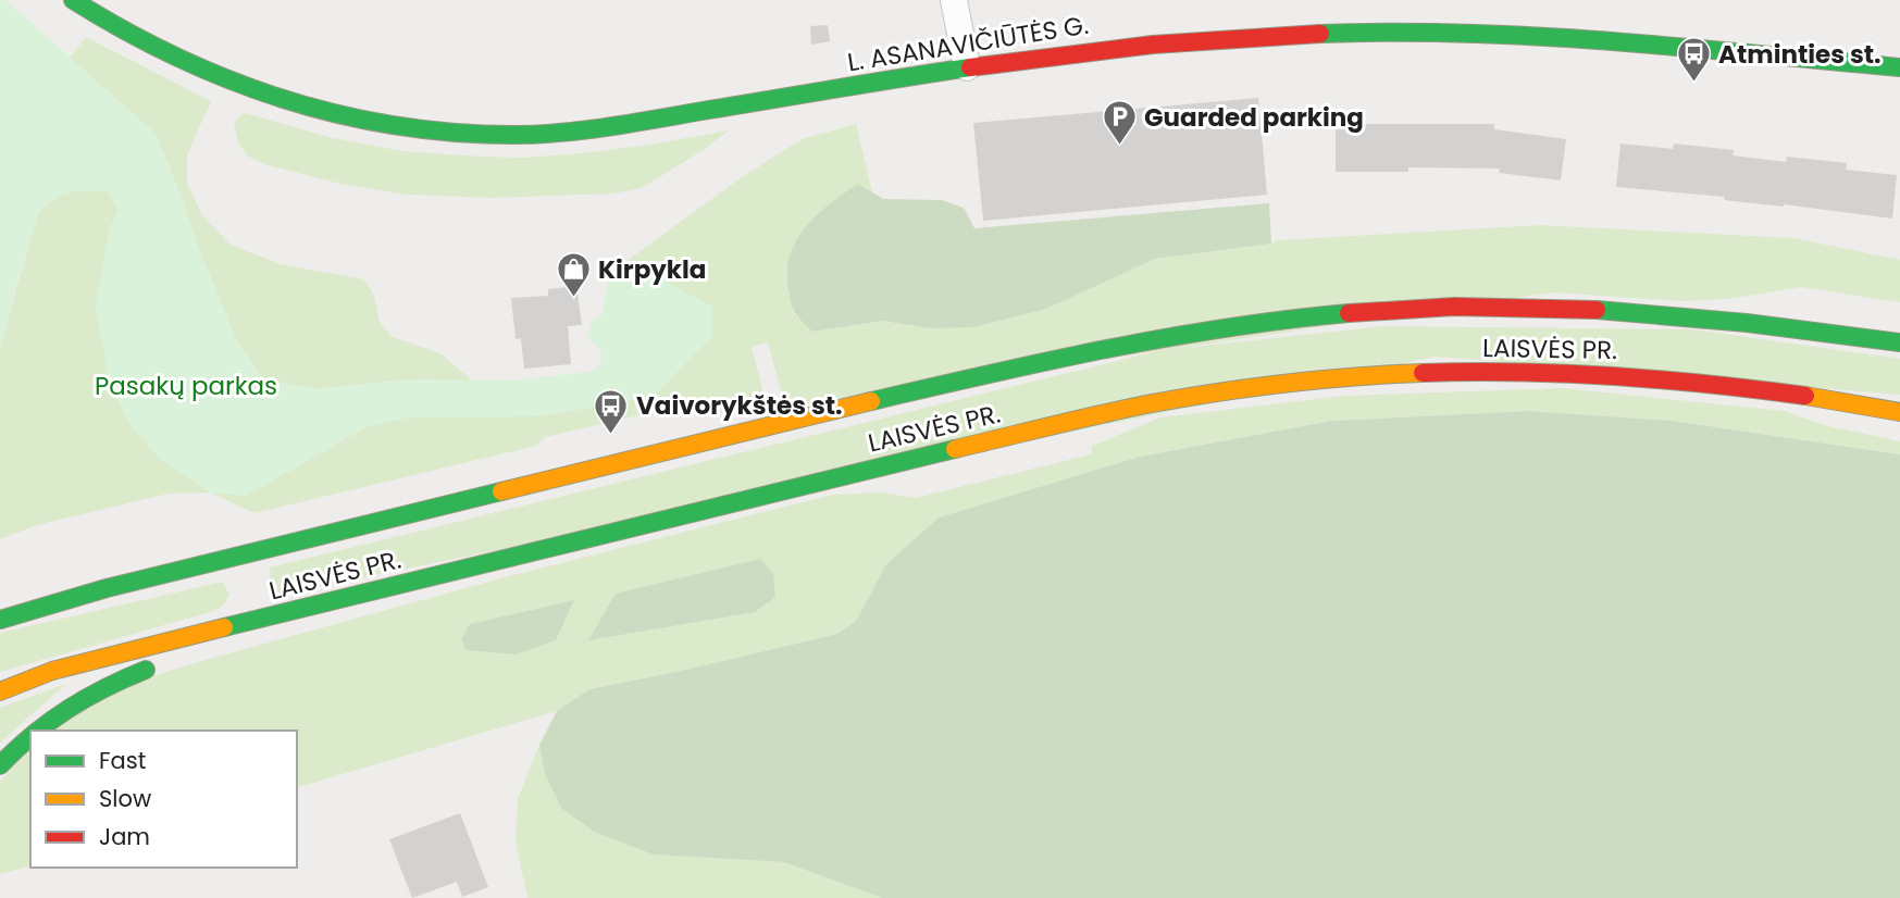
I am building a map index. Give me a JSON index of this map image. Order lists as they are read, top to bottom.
{
  "streets": {
    "main road": ["L. ASANAVIČIŪTĖS G.", "LAISVĖS PR."]
  },
  "parks": ["Pasakų parkas"],
  "places": {
    "bus stop": ["Atminties st.", "Vaivorykštės st."],
    "parking": ["Guarded parking"],
    "shop": ["Kirpykla"]
  },
  "legend": ["Fast", "Slow", "Jam"]
}
